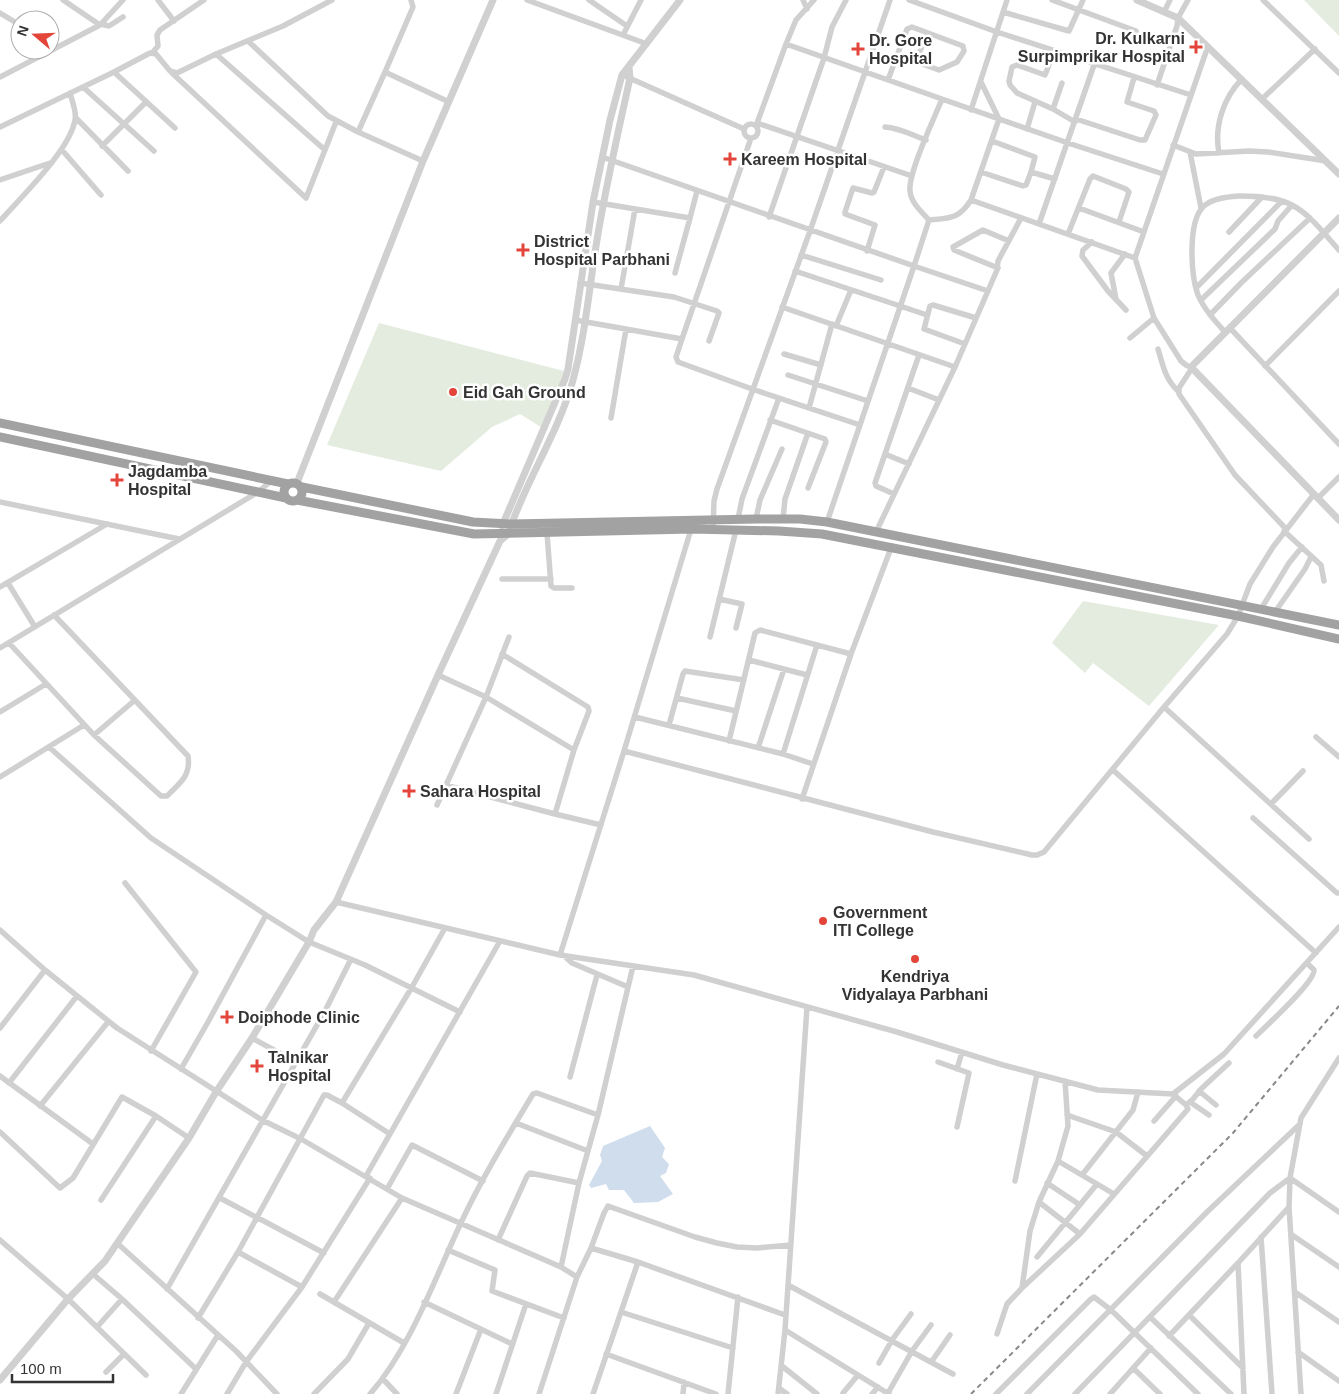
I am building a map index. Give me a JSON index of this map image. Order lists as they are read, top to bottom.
{
  "places": {
    "health": [
      "Dr. Kulkarni Surpimprikar Hospital",
      "Dr. Gore Hospital",
      "Kareem Hospital",
      "District Hospital Parbhani",
      "Jagdamba Hospital",
      "Sahara Hospital",
      "Doiphode Clinic",
      "Talnikar Hospital"
    ],
    "other": ["Eid Gah Ground", "Government ITI College", "Kendriya Vidyalaya Parbhani"]
  },
  "scale_bar": "100 m",
  "north": "left"
}
